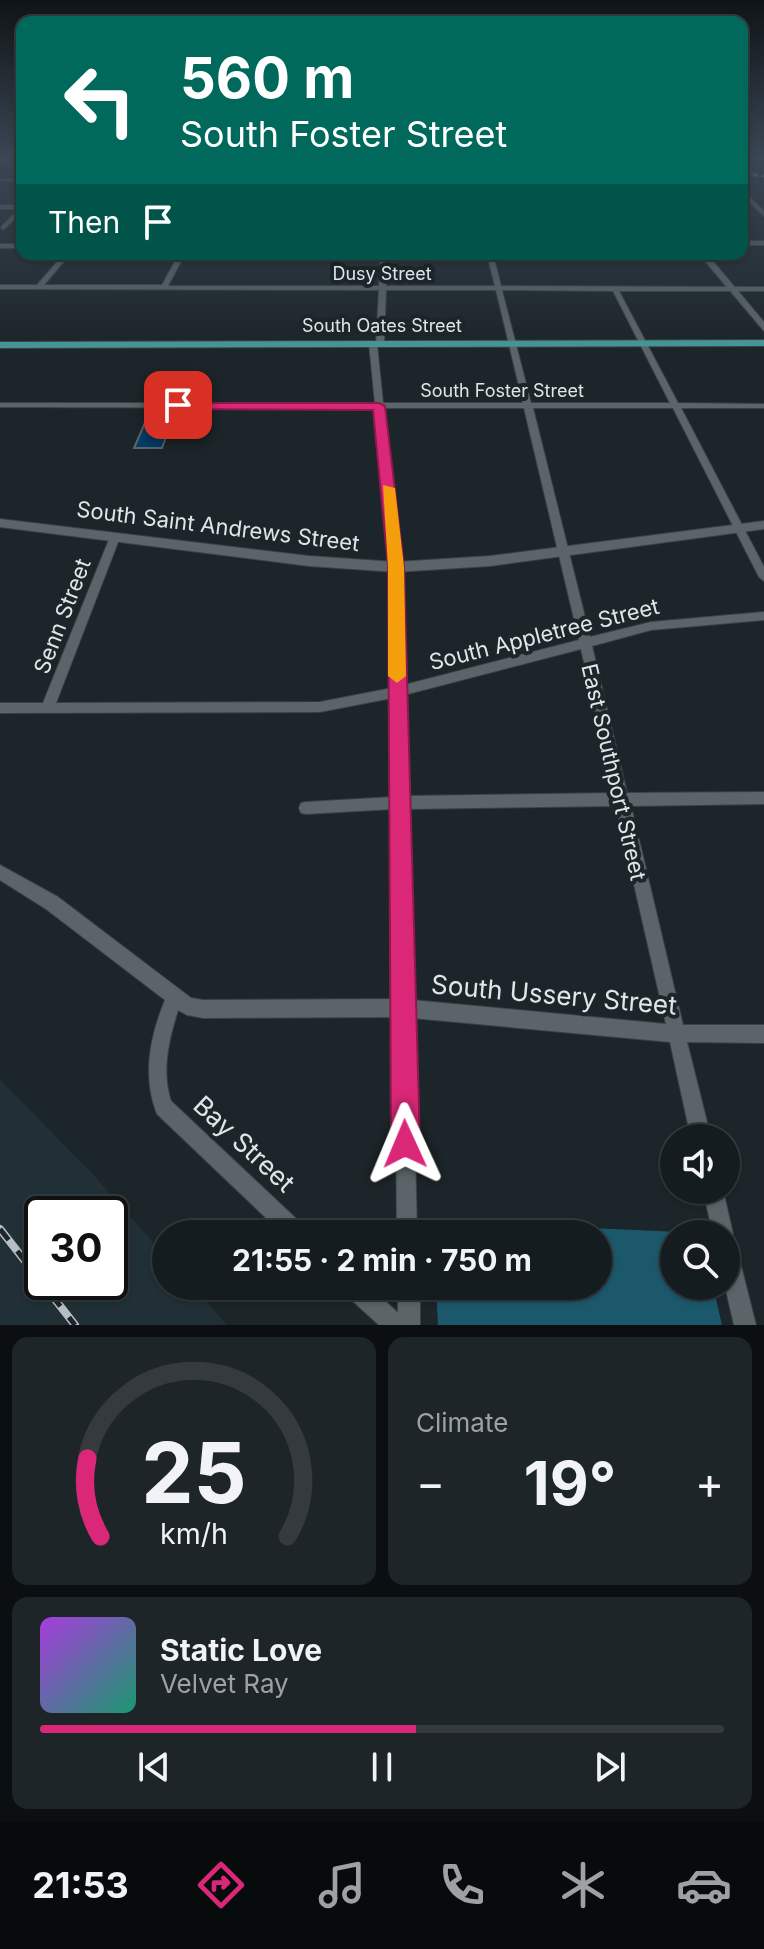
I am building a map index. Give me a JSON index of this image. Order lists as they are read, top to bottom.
{
  "streets": {
    "main road": ["South Oates Street"],
    "street": [
      "Dusy Street",
      "South Foster Street",
      "South Saint Andrews Street",
      "Senn Street",
      "South Appletree Street",
      "East Southport Street",
      "South Ussery Street",
      "Bay Street"
    ]
  },
  "crossings": [
    ["Dusy Street", "East Southport Street"],
    ["South Oates Street", "East Southport Street"],
    ["South Foster Street", "East Southport Street"],
    ["South Saint Andrews Street", "Senn Street"],
    ["South Saint Andrews Street", "East Southport Street"],
    ["Senn Street", "South Appletree Street"],
    ["South Appletree Street", "East Southport Street"],
    ["East Southport Street", "South Ussery Street"],
    ["South Ussery Street", "Bay Street"]
  ],
  "page": {
    "turn": ["560 m", "South Foster Street"],
    "then": "Then",
    "limit": "30",
    "trip": "21:55 · 2 min · 750 m",
    "tile": "Climate",
    "heat": ["−", "19°", "+"],
    "song": ["Static Love", "Velvet Ray"],
    "tabs": "21:53",
    "gauge": ["25", "km/h"]
  }
}
